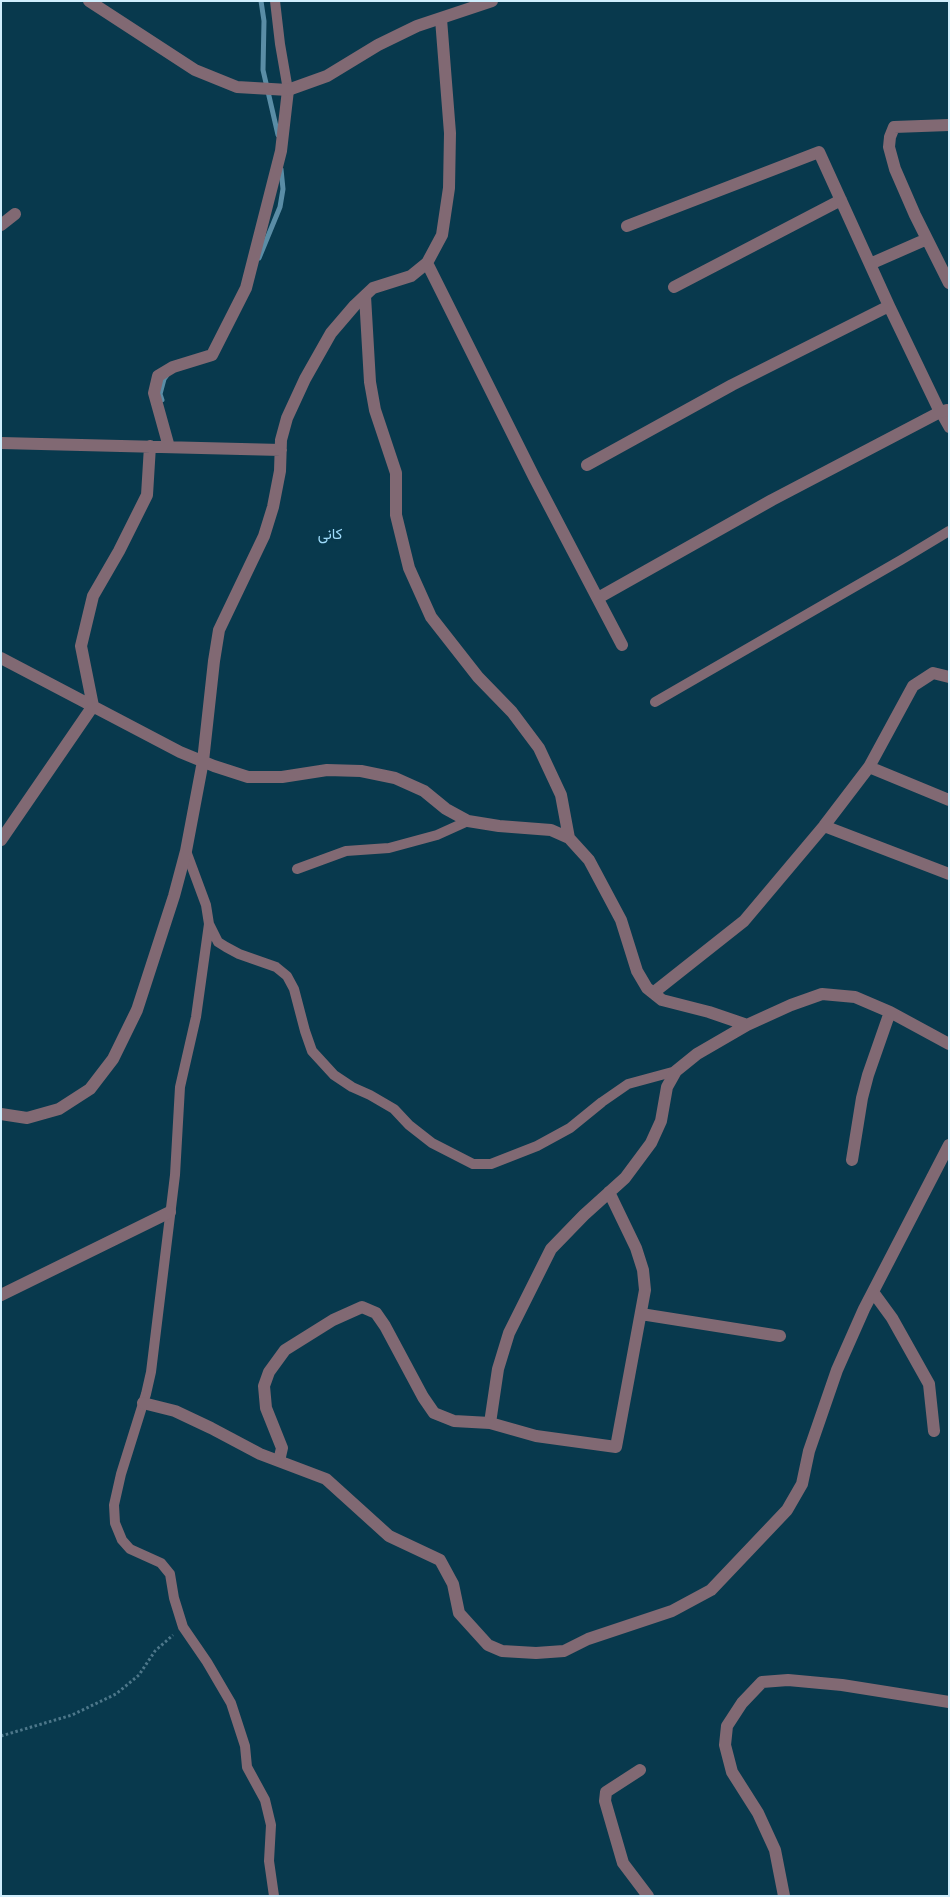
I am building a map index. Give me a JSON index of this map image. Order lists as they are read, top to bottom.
{
  "districts": ["کانی"]
}
